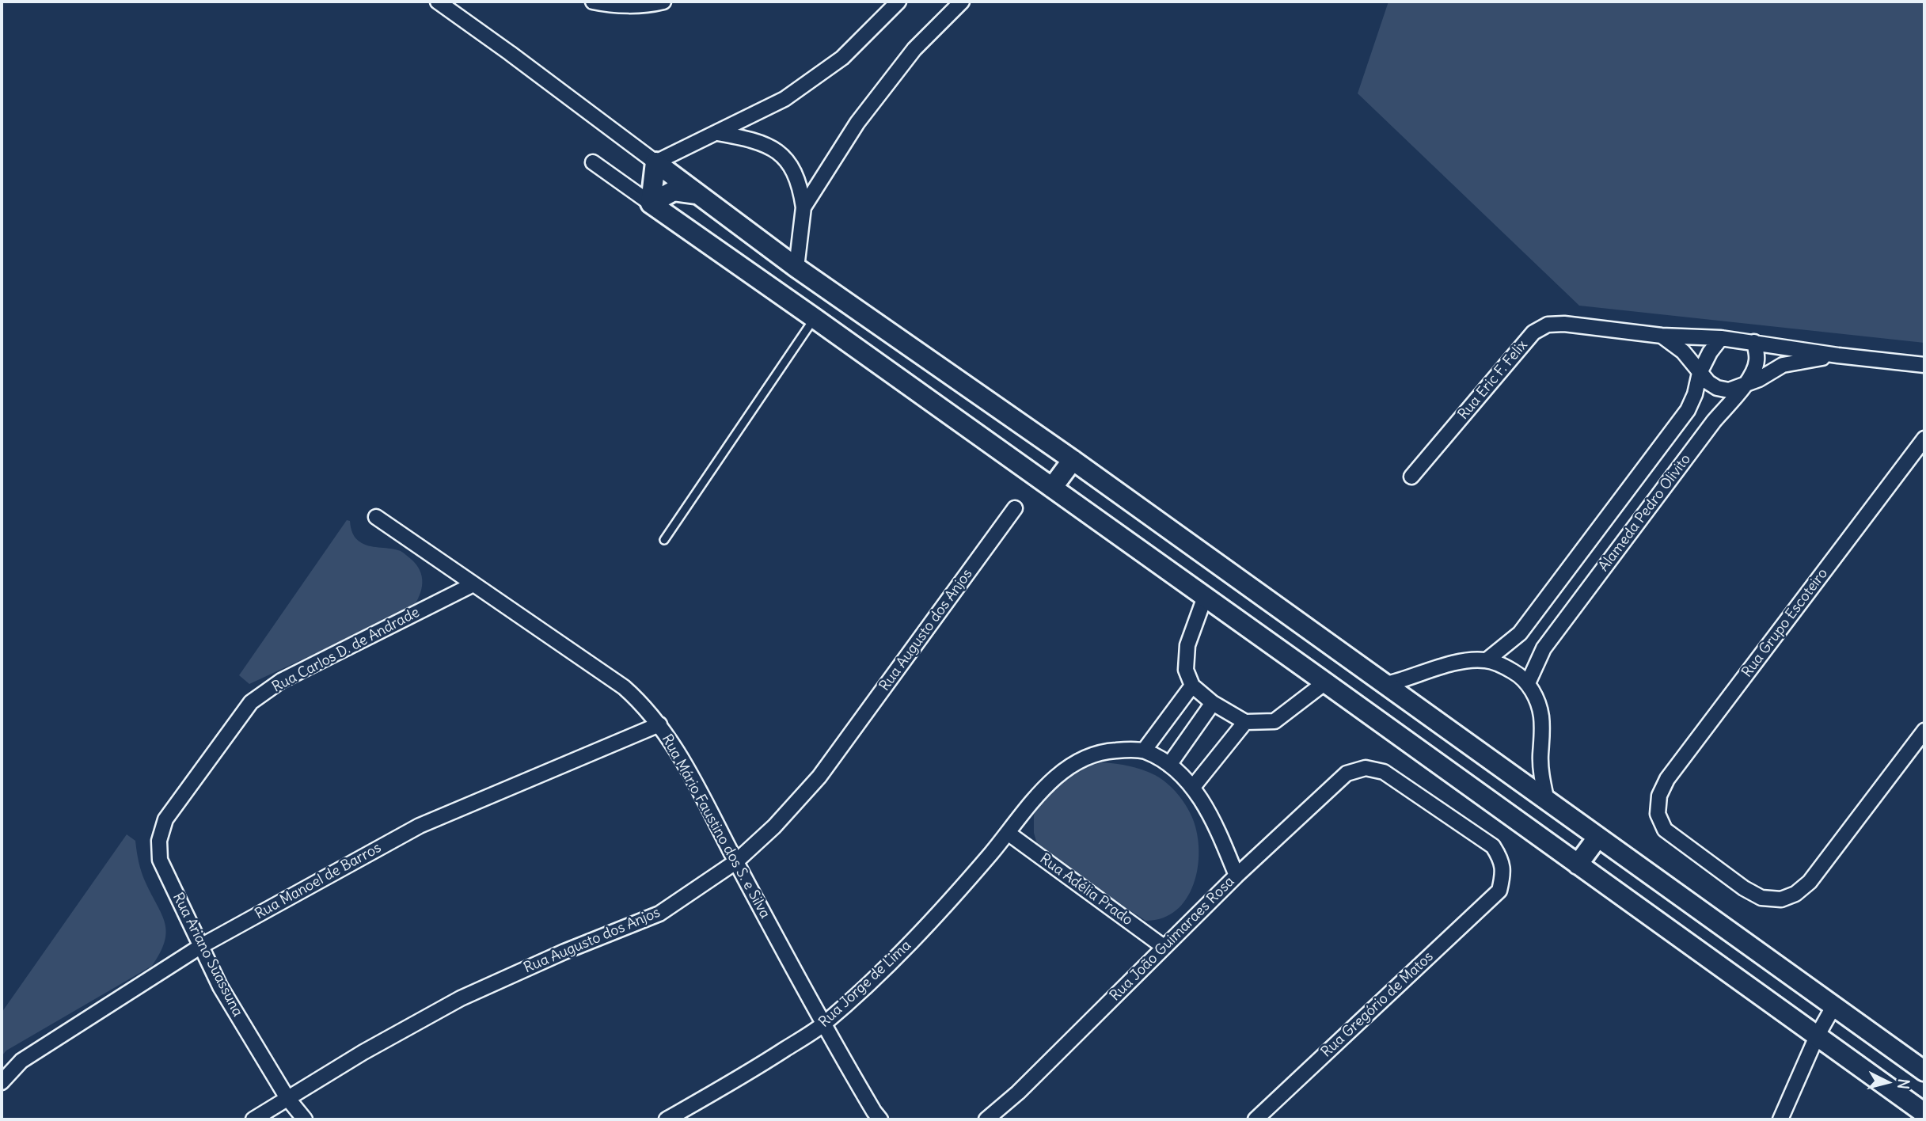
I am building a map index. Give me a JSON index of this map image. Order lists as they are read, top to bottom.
{
  "streets": {
    "street": [
      "Rua Eric F. Felix",
      "Alameda Pedro Olivito",
      "Rua Grupo Escoteiro",
      "Rua Augusto dos Anjos",
      "Rua Carlos D. de Andrade",
      "Rua Mário Faustino dos S. e Silva",
      "Rua Manoel de Barros",
      "Rua Adélia Prado",
      "Rua João Guimaraes Rosa",
      "Rua Ariano Suassuna",
      "Rua Jorge de Lima",
      "Rua Gregório de Matos"
    ]
  },
  "crossings": [
    ["Rua Eric F. Felix", "Alameda Pedro Olivito"],
    ["Rua Augusto dos Anjos", "Rua Mário Faustino dos S. e Silva"],
    ["Rua Augusto dos Anjos", "Rua Ariano Suassuna"],
    ["Rua Carlos D. de Andrade", "Rua Mário Faustino dos S. e Silva"],
    ["Rua Carlos D. de Andrade", "Rua Ariano Suassuna"],
    ["Rua Mário Faustino dos S. e Silva", "Rua Manoel de Barros"],
    ["Rua Mário Faustino dos S. e Silva", "Rua Jorge de Lima"],
    ["Rua Manoel de Barros", "Rua Ariano Suassuna"],
    ["Rua Adélia Prado", "Rua João Guimaraes Rosa"],
    ["Rua Adélia Prado", "Rua Jorge de Lima"],
    ["Rua João Guimaraes Rosa", "Rua Gregório de Matos"]
  ],
  "north": "right"
}
